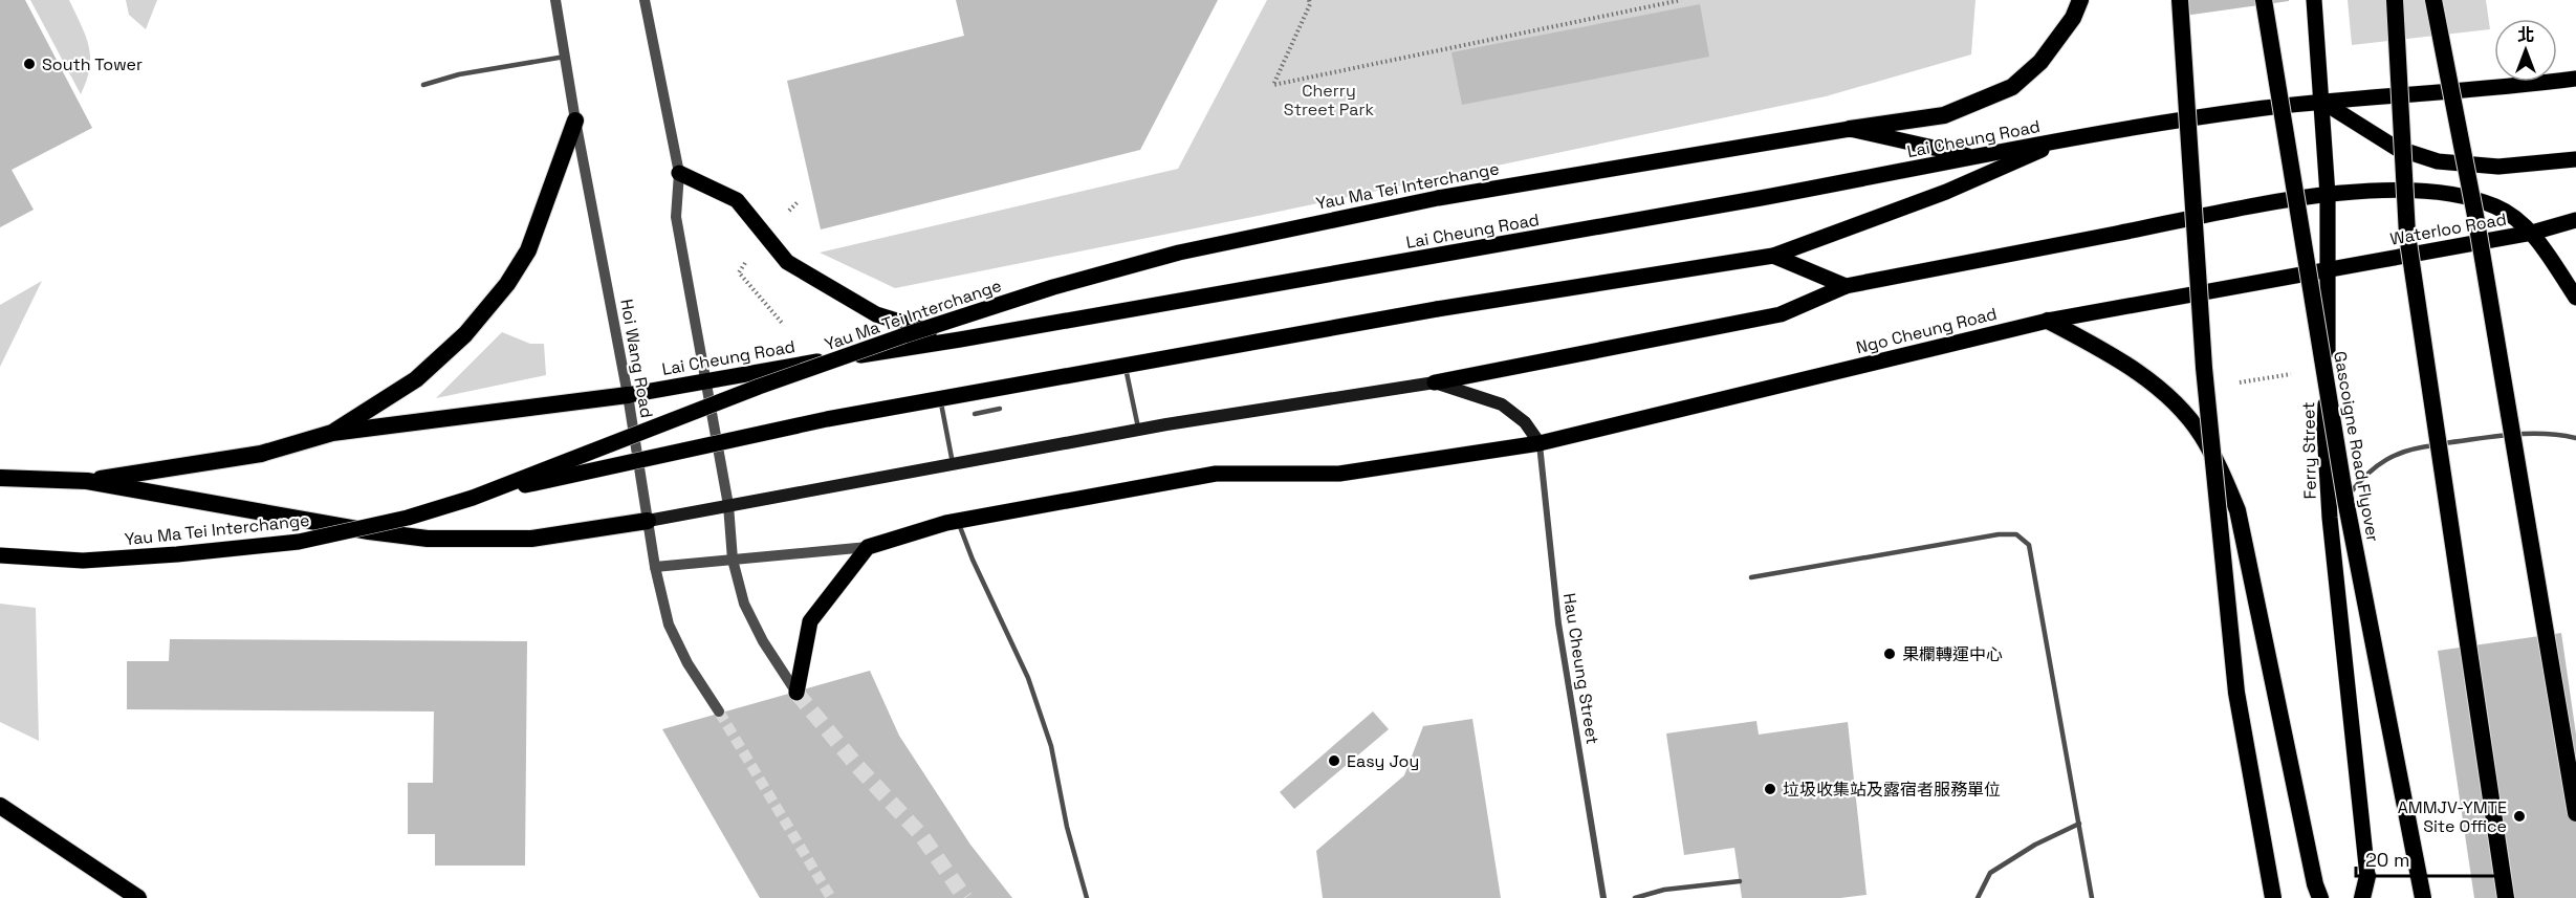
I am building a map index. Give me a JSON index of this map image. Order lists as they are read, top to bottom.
{
  "streets": {
    "highway": ["Gascoigne Road Flyover"],
    "main road": [
      "Lai Cheung Road",
      "Yau Ma Tei Interchange",
      "Waterloo Road",
      "Ngo Cheung Road",
      "Ferry Street"
    ],
    "street": ["Hoi Wang Road", "Hau Cheung Street"]
  },
  "crossings": [
    ["Lai Cheung Road", "Hoi Wang Road"],
    ["Lai Cheung Road", "Ferry Street"],
    ["Waterloo Road", "Ngo Cheung Road"],
    ["Waterloo Road", "Ferry Street"],
    ["Ngo Cheung Road", "Ferry Street"],
    ["Ngo Cheung Road", "Hau Cheung Street"]
  ],
  "parks": ["Cherry Street Park"],
  "places": [
    "South Tower",
    "果欄轉運中心",
    "Easy Joy",
    "垃圾收集站及露宿者服務單位",
    "AMMJV-YMTE Site Office"
  ],
  "scale_bar": "20 m",
  "north": "top"
}
